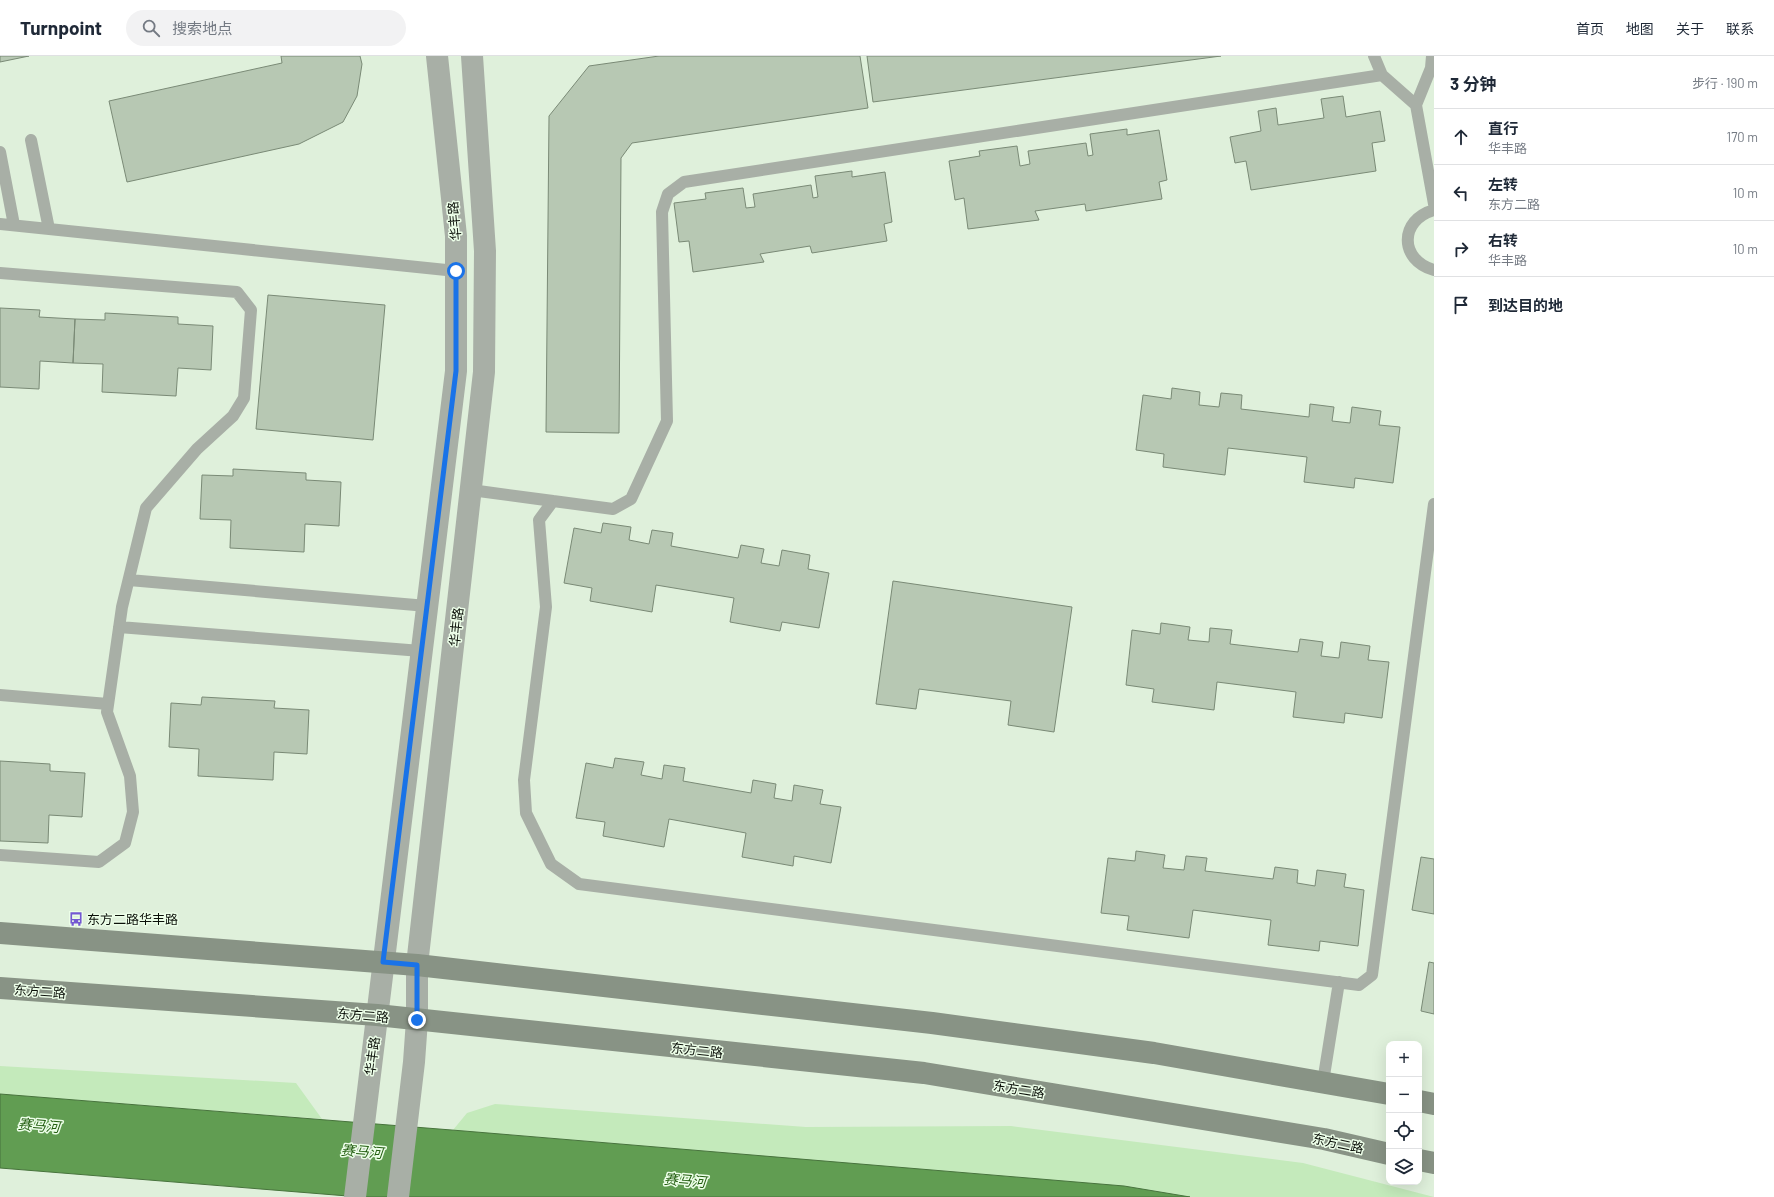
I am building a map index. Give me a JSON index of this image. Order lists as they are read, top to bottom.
{
  "streets": {
    "main road": ["东方二路"],
    "street": ["华丰路"]
  },
  "crossings": [
    ["华丰路", "东方二路"]
  ],
  "water": ["赛马河"],
  "places": {
    "bus stop": ["东方二路华丰路"]
  },
  "page": {
    "header": "Turnpoint",
    "search": "搜索地点",
    "nav": [
      "首页",
      "地图",
      "关于",
      "联系"
    ],
    "heading": ["3 分钟", "步行 · 190 m"],
    "list": [
      ["直行", "华丰路", "170 m"],
      ["左转", "东方二路", "10 m"],
      ["右转", "华丰路", "10 m"],
      "到达目的地"
    ],
    "map_buttons": ["+", "−"]
  }
}
